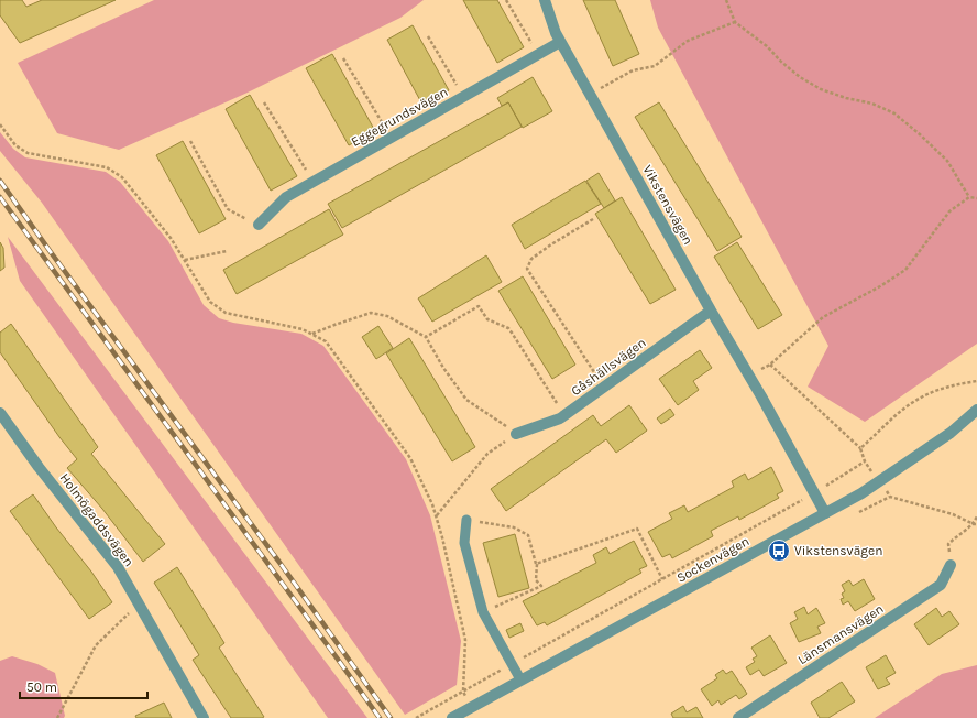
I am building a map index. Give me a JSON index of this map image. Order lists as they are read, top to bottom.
{
  "streets": {
    "street": [
      "Eggegrundsvägen",
      "Vikstensvägen",
      "Gåshällsvägen",
      "Holmögaddsvägen",
      "Sockenvägen",
      "Länsmansvägen"
    ]
  },
  "crossings": [
    ["Eggegrundsvägen", "Vikstensvägen"],
    ["Vikstensvägen", "Gåshällsvägen"],
    ["Vikstensvägen", "Sockenvägen"]
  ],
  "places": {
    "bus stop": ["Vikstensvägen"]
  },
  "scale_bar": "50 m"
}
